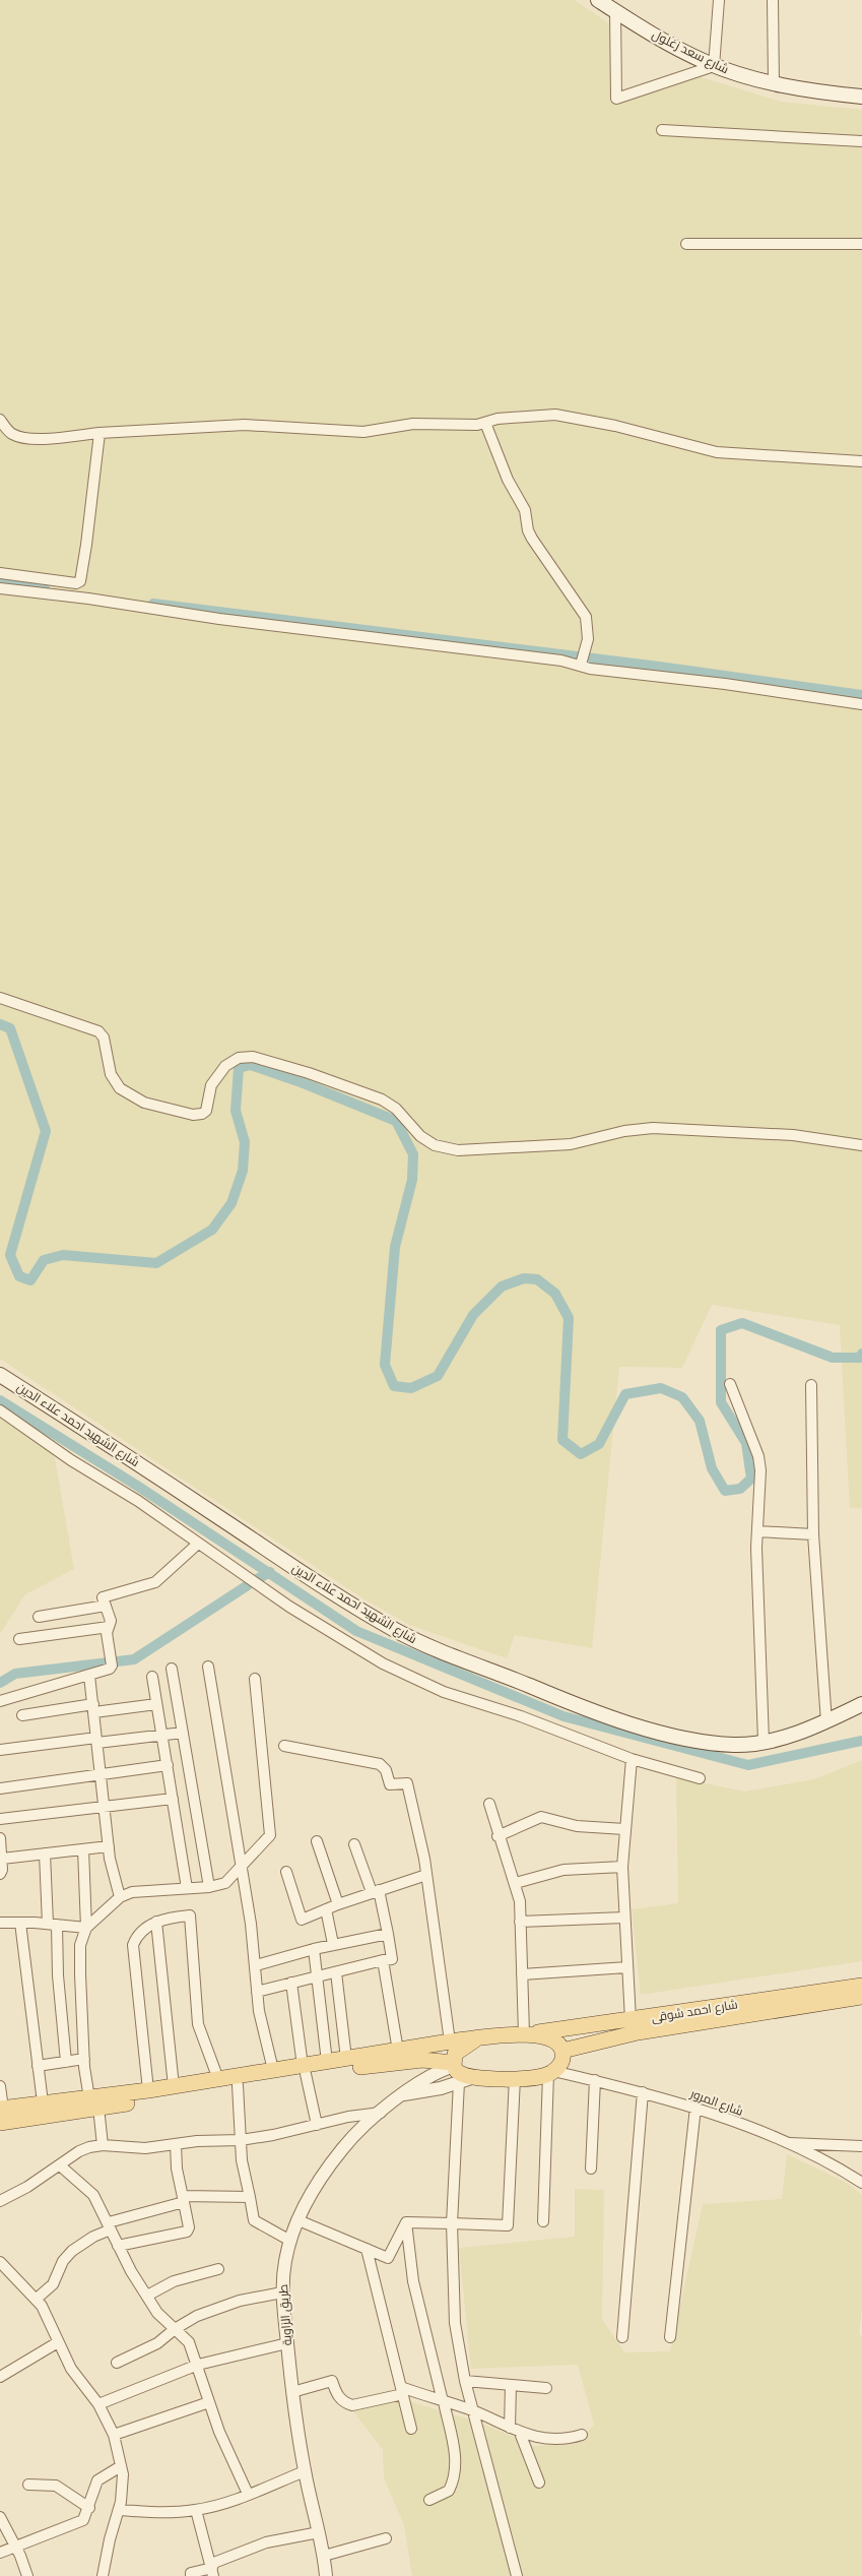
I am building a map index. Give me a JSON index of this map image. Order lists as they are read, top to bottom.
{
  "streets": {
    "main road": ["شارع سعد زغلول", "شارع الشهيد احمد علاء الدين", "شارع احمد شوقى"],
    "street": ["شارع المرور", "طريق الزاوية"]
  }
}
